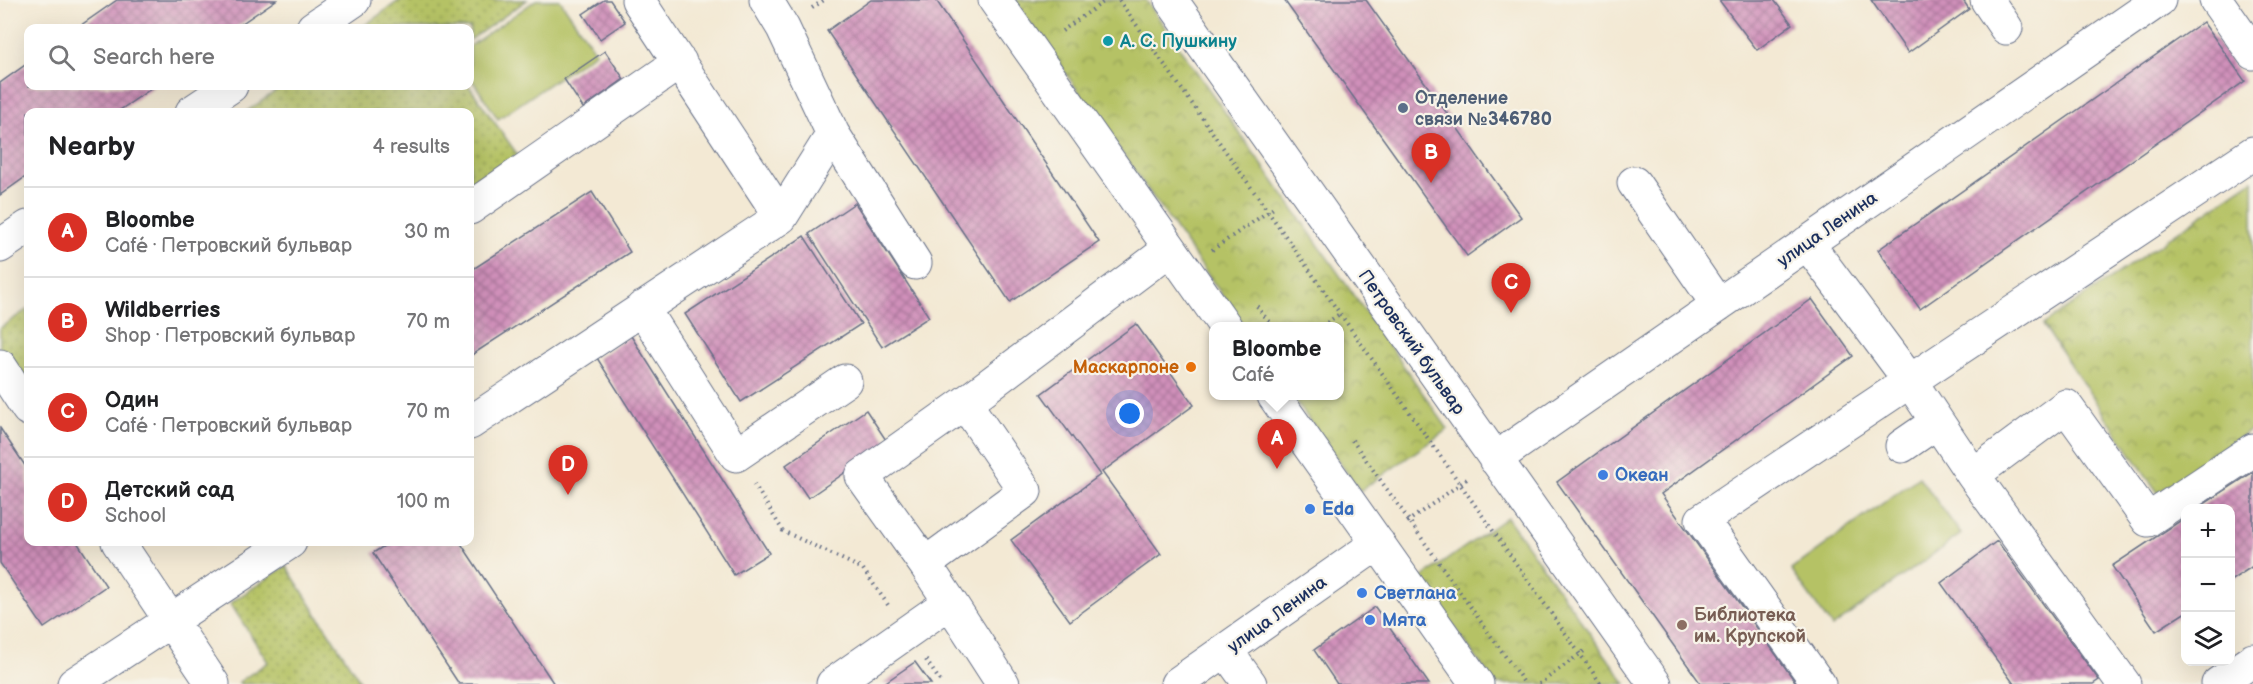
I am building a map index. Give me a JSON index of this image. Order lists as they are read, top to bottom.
{
  "streets": {
    "street": ["улица Ленина", "Петровский бульвар"]
  },
  "crossings": [
    ["улица Ленина", "Петровский бульвар"]
  ],
  "places": [
    "А. С. Пушкину",
    "Отделение связи №346780",
    "Маскарпоне",
    "Океан",
    "Eda",
    "Светлана",
    "Мята",
    "Библиотека им. Крупской"
  ],
  "page": {
    "search": "Search here",
    "heading": ["Nearby", "4 results"],
    "pins": [
      "B",
      "C",
      "A",
      "D"
    ],
    "list": [
      {
        "mark": "A",
        "name": "Bloombe",
        "note": "Café · Петровский бульвар",
        "value": "30 m"
      },
      {
        "mark": "B",
        "name": "Wildberries",
        "note": "Shop · Петровский бульвар",
        "value": "70 m"
      },
      {
        "mark": "C",
        "name": "Один",
        "note": "Café · Петровский бульвар",
        "value": "70 m"
      },
      {
        "mark": "D",
        "name": "Детский сад",
        "note": "School",
        "value": "100 m"
      }
    ],
    "popup": ["Bloombe", "Café"],
    "map_buttons": ["+", "−"]
  }
}
